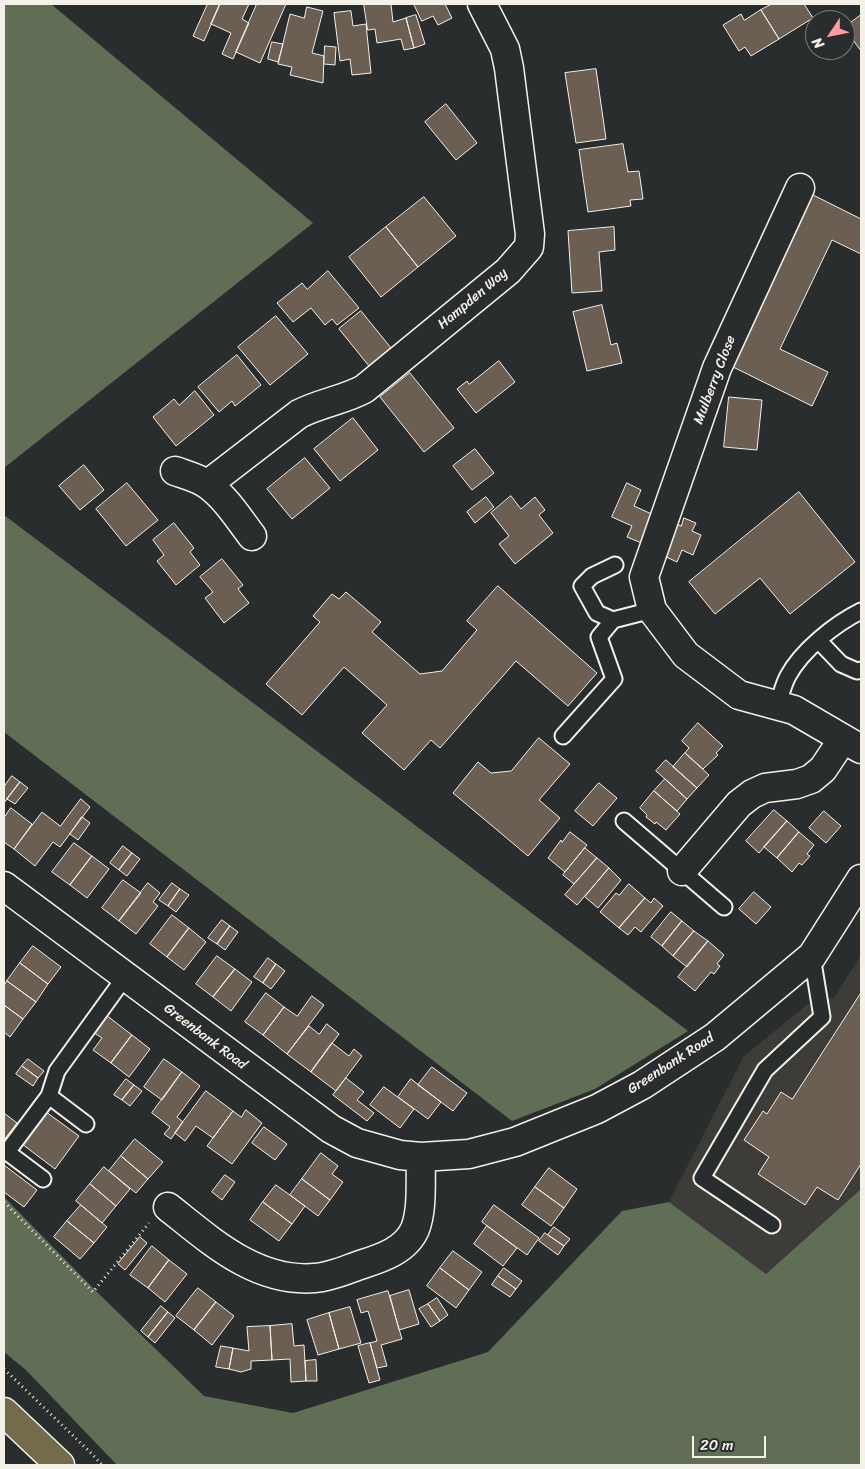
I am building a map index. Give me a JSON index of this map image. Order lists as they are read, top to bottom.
{
  "streets": {
    "street": ["Hampden Way", "Mulberry Close", "Greenbank Road"]
  },
  "scale_bar": "20 m",
  "north": "bottom left"
}
